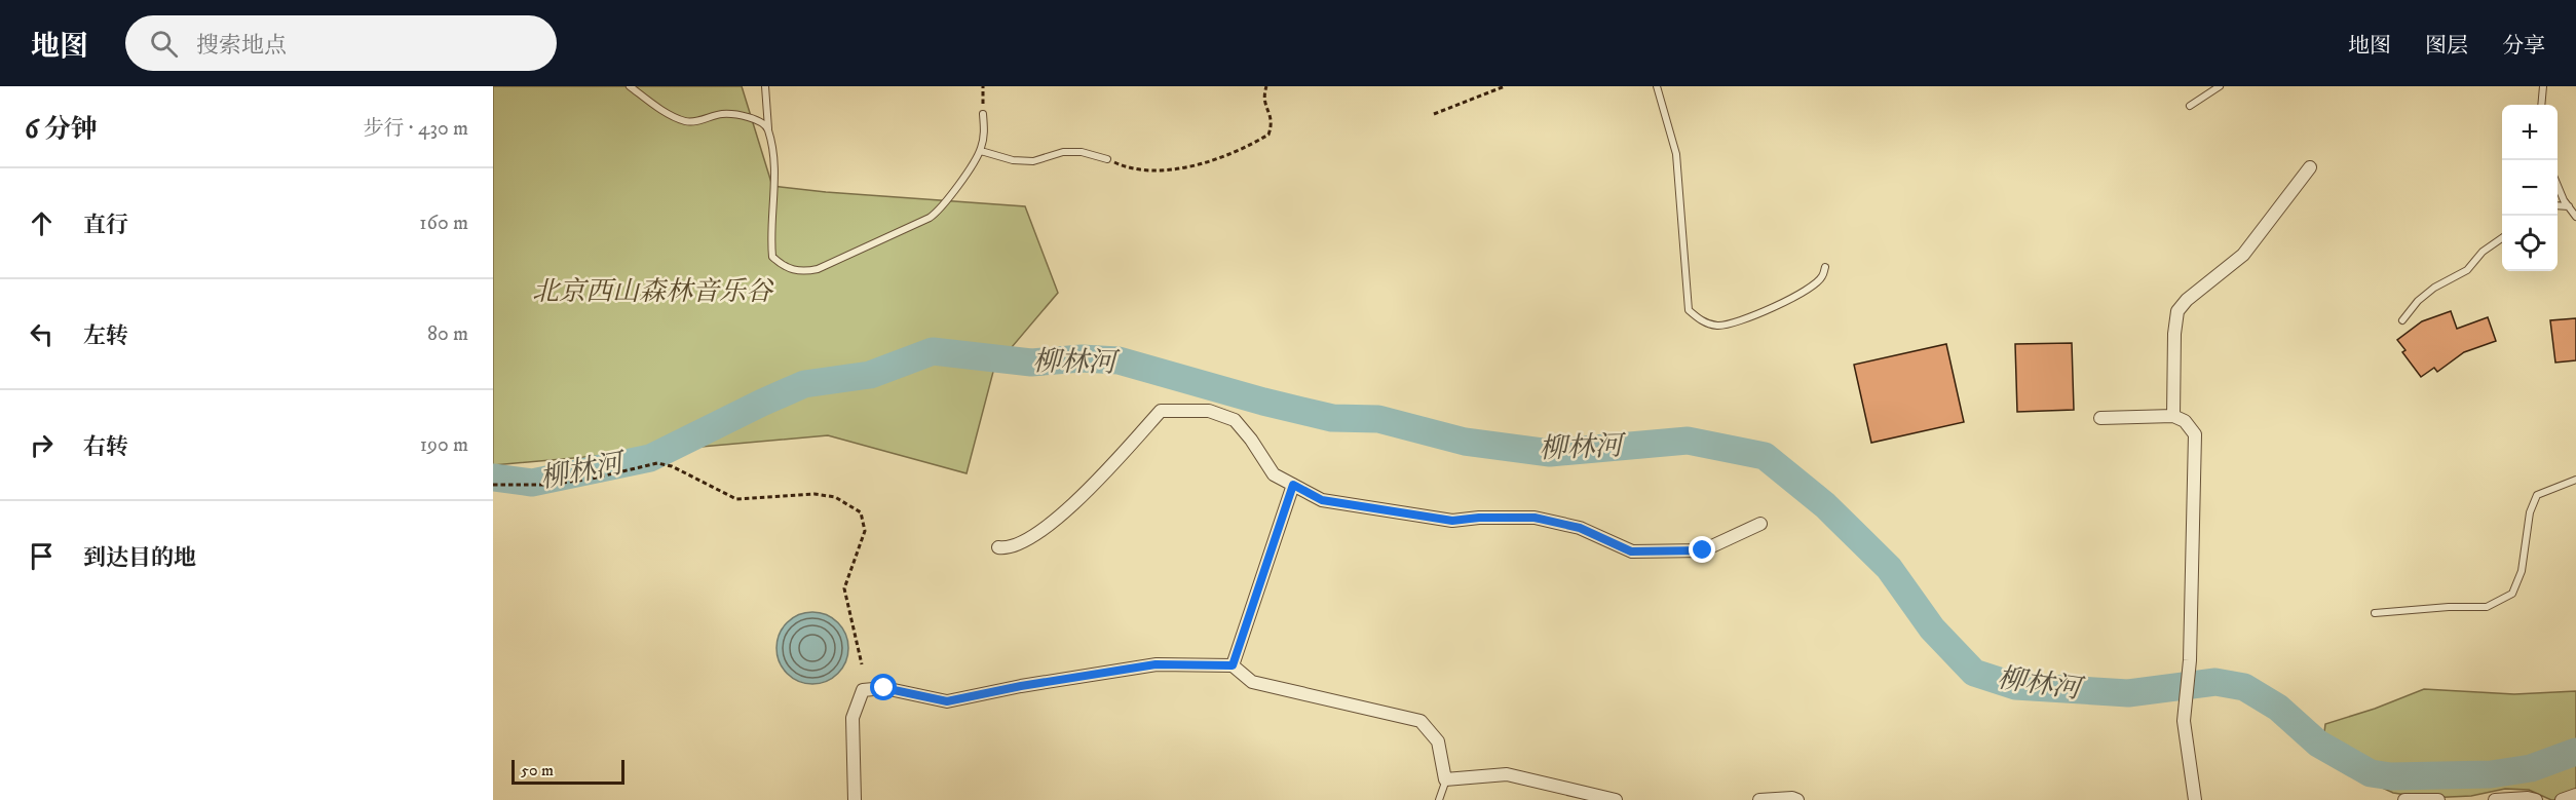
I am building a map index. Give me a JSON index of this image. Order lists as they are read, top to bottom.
{
  "water": ["柳林河"],
  "parks": ["北京西山森林音乐谷"],
  "scale_bar": "50 m",
  "page": {
    "header": "地图",
    "search": "搜索地点",
    "nav": ["地图", "图层", "分享"],
    "heading": ["6 分钟", "步行 · 430 m"],
    "map_buttons": ["+", "−"],
    "list": [
      ["直行", "160 m"],
      ["左转", "80 m"],
      ["右转", "190 m"],
      "到达目的地"
    ],
    "scale": "50 m"
  }
}
